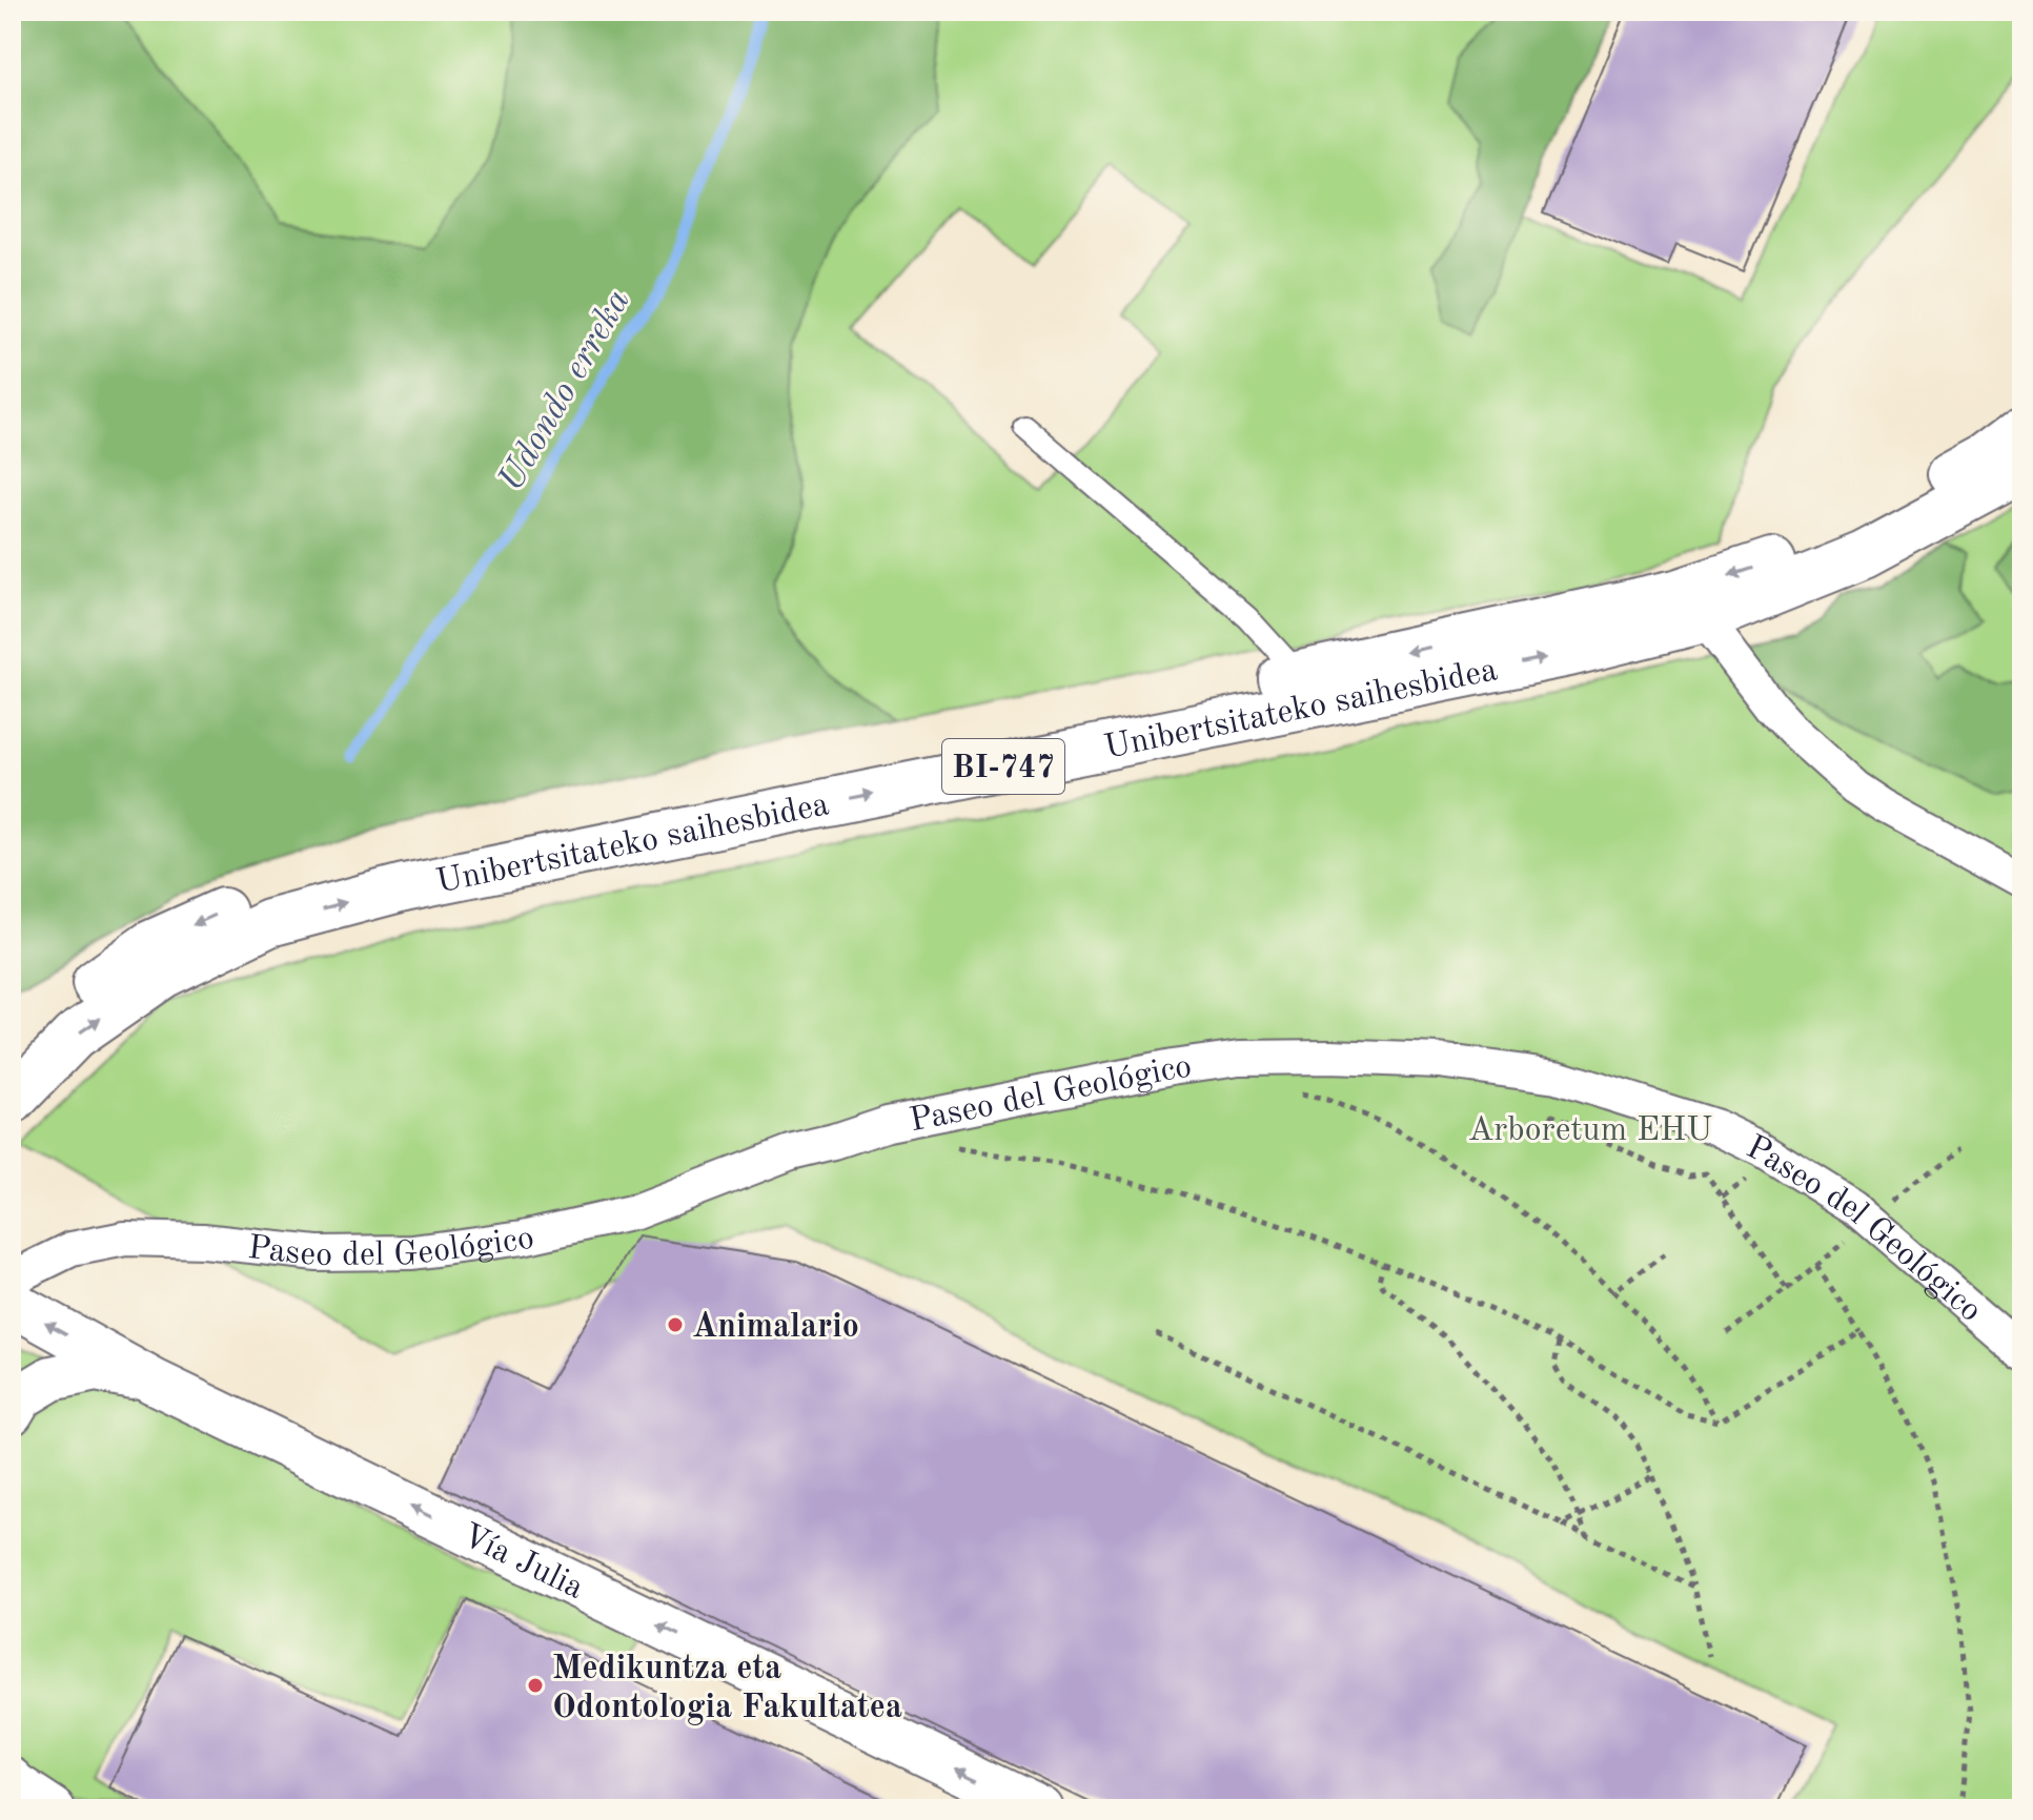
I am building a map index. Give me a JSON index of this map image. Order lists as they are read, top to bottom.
{
  "streets": {
    "main road": ["Unibertsitateko saihesbidea", "BI-747"],
    "street": ["Paseo del Geológico", "Vía Julia"]
  },
  "crossings": [
    ["Paseo del Geológico", "Vía Julia"]
  ],
  "one_way": ["Vía Julia"],
  "water": ["Udondo erreka"],
  "parks": ["Arboretum EHU"],
  "places": ["Animalario", "Medikuntza eta Odontologia Fakultatea"]
}
